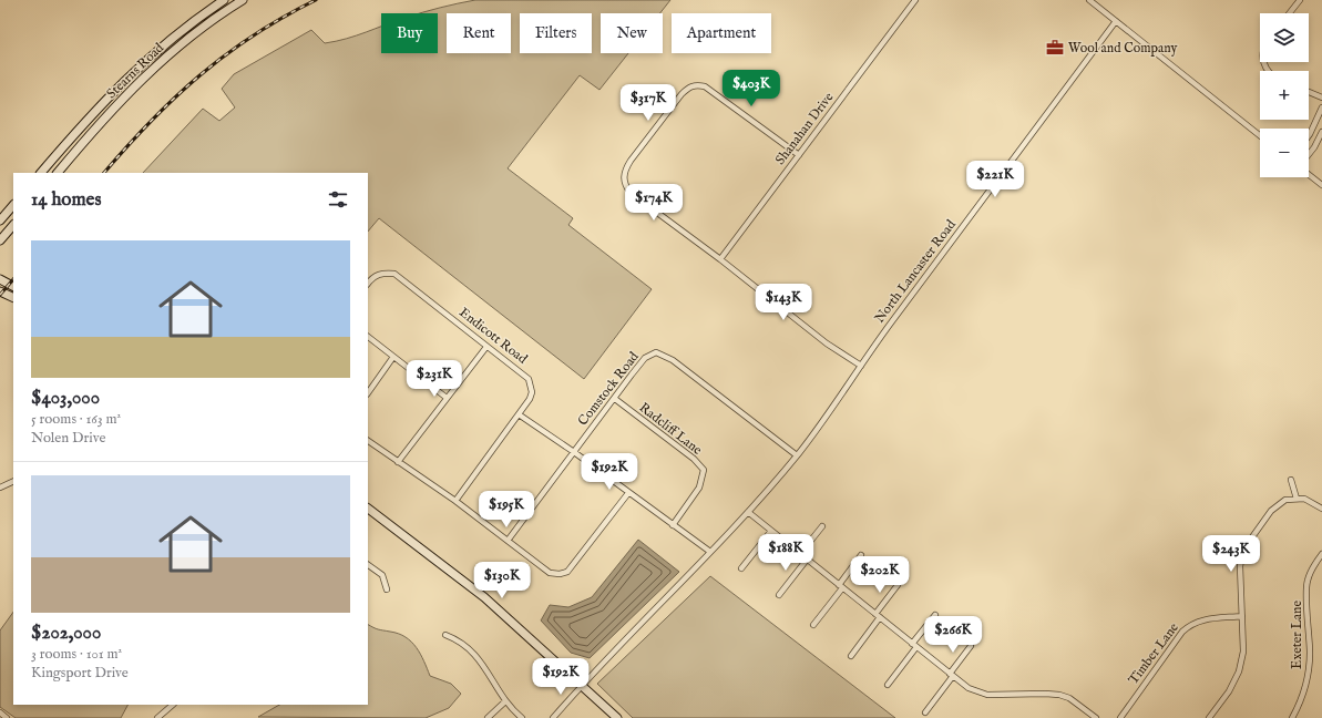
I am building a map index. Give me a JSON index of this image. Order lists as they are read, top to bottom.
{
  "streets": {
    "main road": ["Stearns Road"],
    "street": [
      "Shanahan Drive",
      "North Lancaster Road",
      "Endicott Road",
      "Comstock Road",
      "Radcliff Lane",
      "Exeter Lane",
      "Timber Lane"
    ]
  },
  "crossings": [
    ["North Lancaster Road", "Comstock Road"],
    ["Comstock Road", "Radcliff Lane"]
  ],
  "places": {
    "office": ["Wool and Company"]
  },
  "page": {
    "map_buttons": ["+", "−"],
    "chip": [
      "Buy",
      "Rent",
      "Filters",
      "New",
      "Apartment"
    ],
    "price": [
      "$403K",
      "$317K",
      "$221K",
      "$174K",
      "$143K",
      "$231K",
      "$192K",
      "$195K",
      "$188K",
      "$243K",
      "$202K",
      "$130K",
      "$266K",
      "$192K"
    ],
    "heading": "14 homes",
    "list": [
      {
        "name": "$403,000",
        "note": "5 rooms · 163 m² · Nolen Drive"
      },
      {
        "name": "$202,000",
        "note": "3 rooms · 101 m² · Kingsport Drive"
      }
    ]
  }
}
